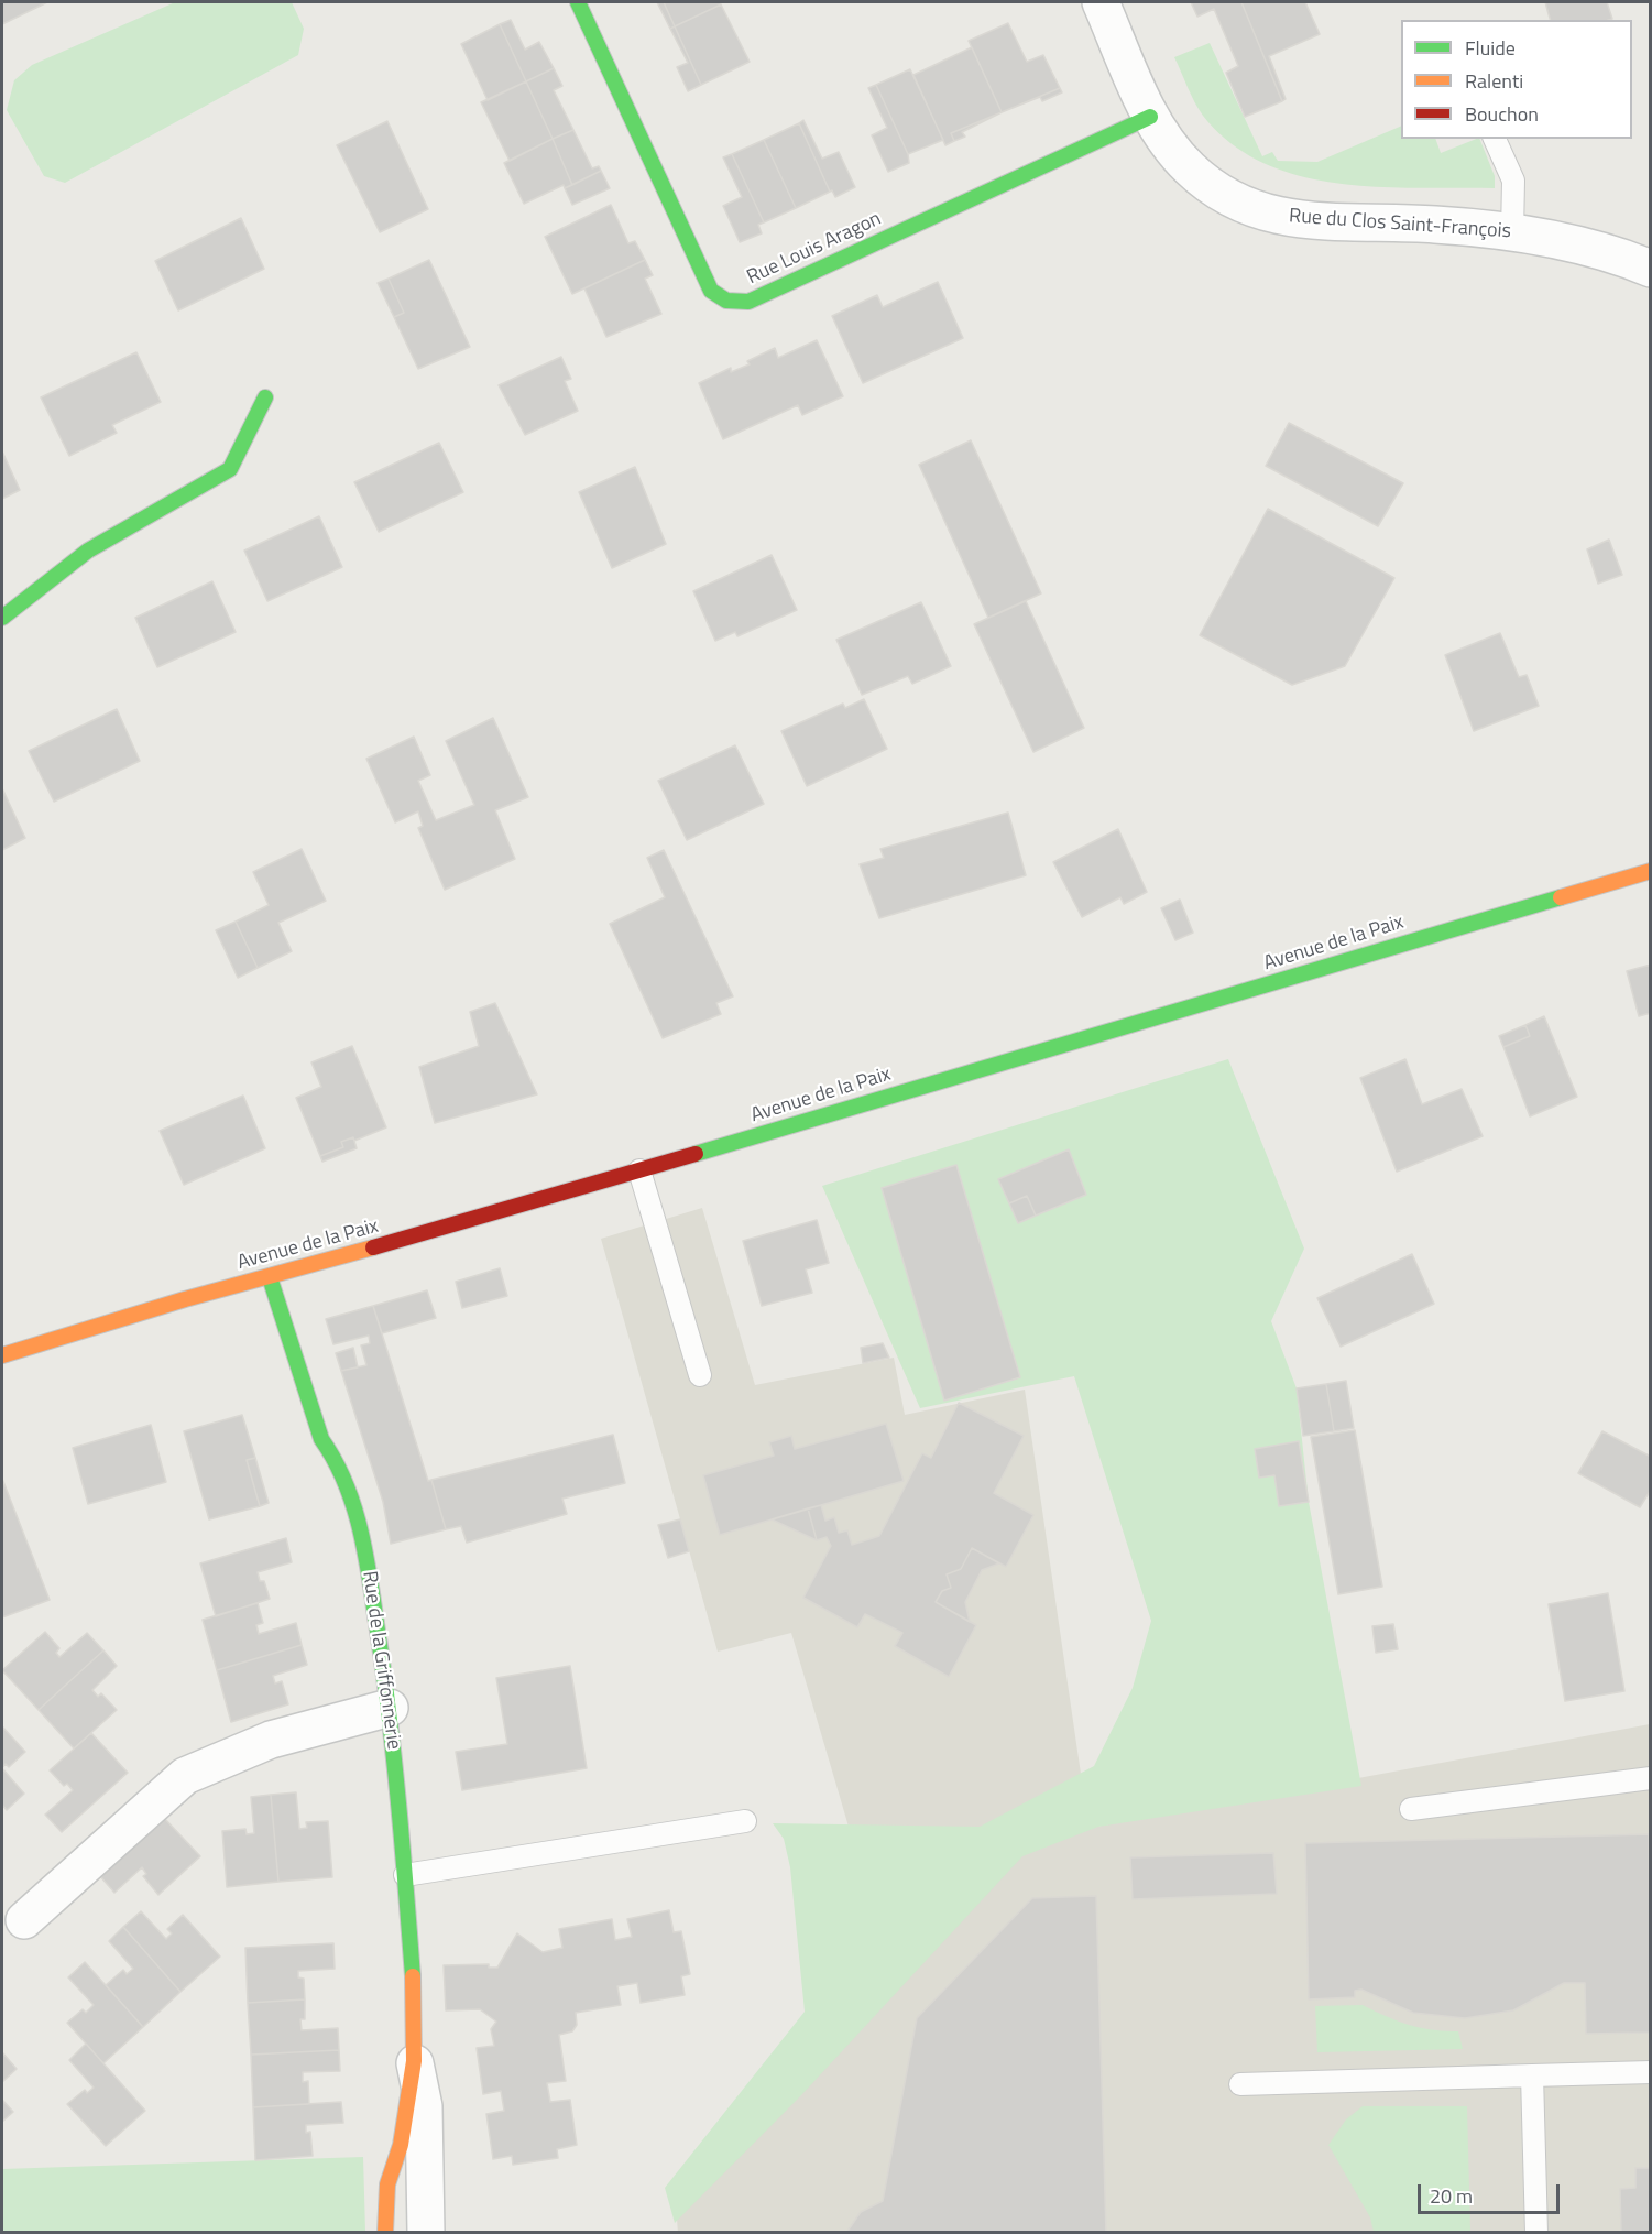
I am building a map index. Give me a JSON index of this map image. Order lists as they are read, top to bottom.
{
  "streets": {
    "street": [
      "Rue du Clos Saint-François",
      "Rue Louis Aragon",
      "Avenue de la Paix",
      "Rue de la Griffonnerie"
    ]
  },
  "crossings": [
    ["Rue du Clos Saint-François", "Rue Louis Aragon"],
    ["Avenue de la Paix", "Rue de la Griffonnerie"]
  ],
  "legend": ["Fluide", "Ralenti", "Bouchon"],
  "scale_bar": "20 m"
}
